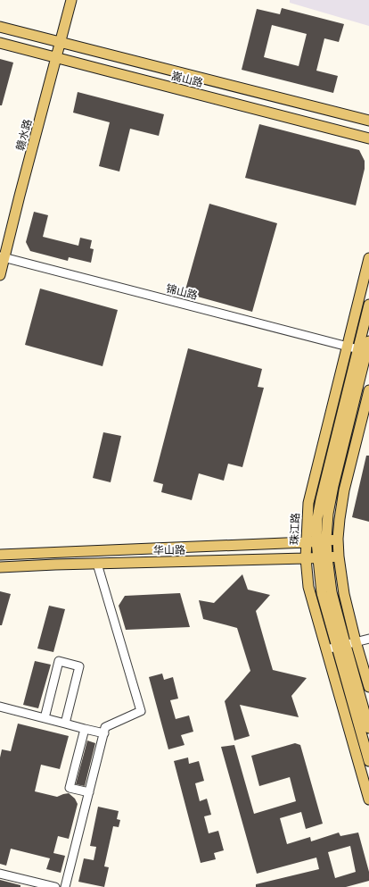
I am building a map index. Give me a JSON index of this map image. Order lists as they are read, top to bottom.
{
  "streets": {
    "main road": [
      "嵩山路",
      "赣水路",
      "珠江路",
      "华山路"
    ],
    "street": ["锦山路"]
  },
  "crossings": [
    ["嵩山路", "赣水路"],
    ["赣水路", "锦山路"],
    ["锦山路", "珠江路"],
    ["珠江路", "华山路"]
  ]
}
